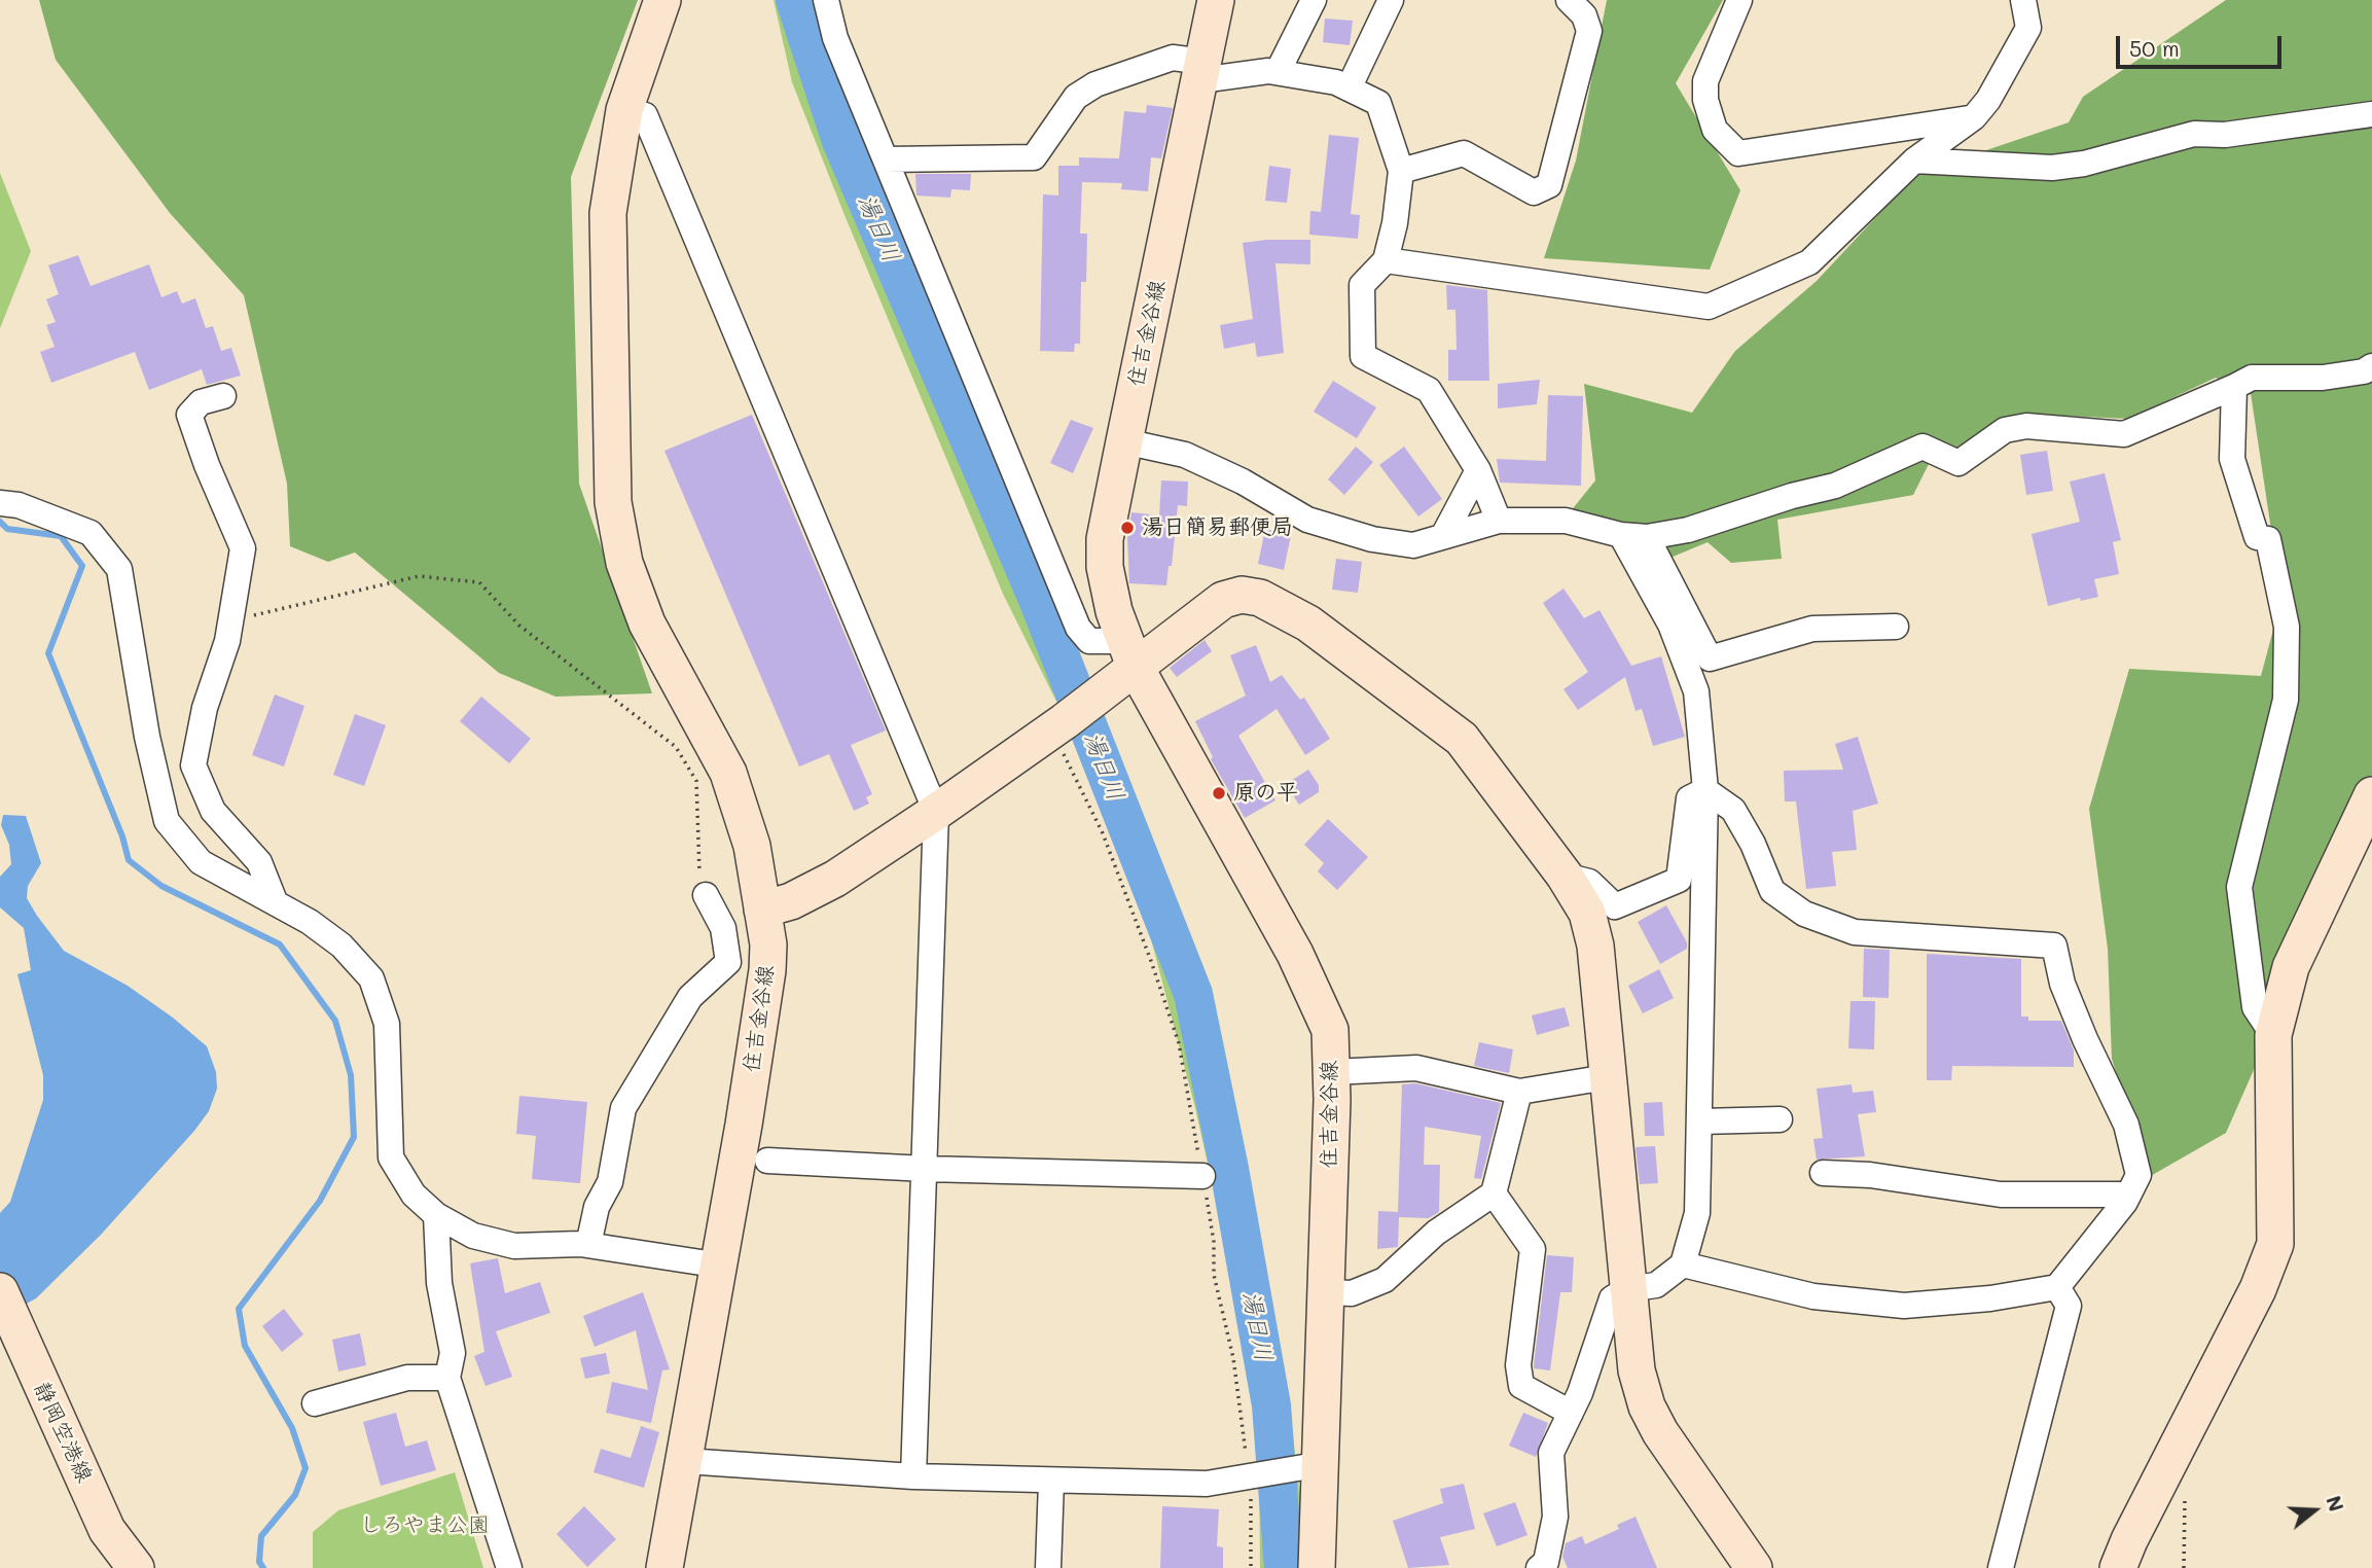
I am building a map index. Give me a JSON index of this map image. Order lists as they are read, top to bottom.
{
  "streets": {
    "street": ["住吉金谷線", "静岡空港線"]
  },
  "water": ["湯日川"],
  "parks": ["しろやま公園"],
  "places": ["湯日簡易郵便局", "原の平"],
  "scale_bar": "50 m",
  "north": "right"
}
